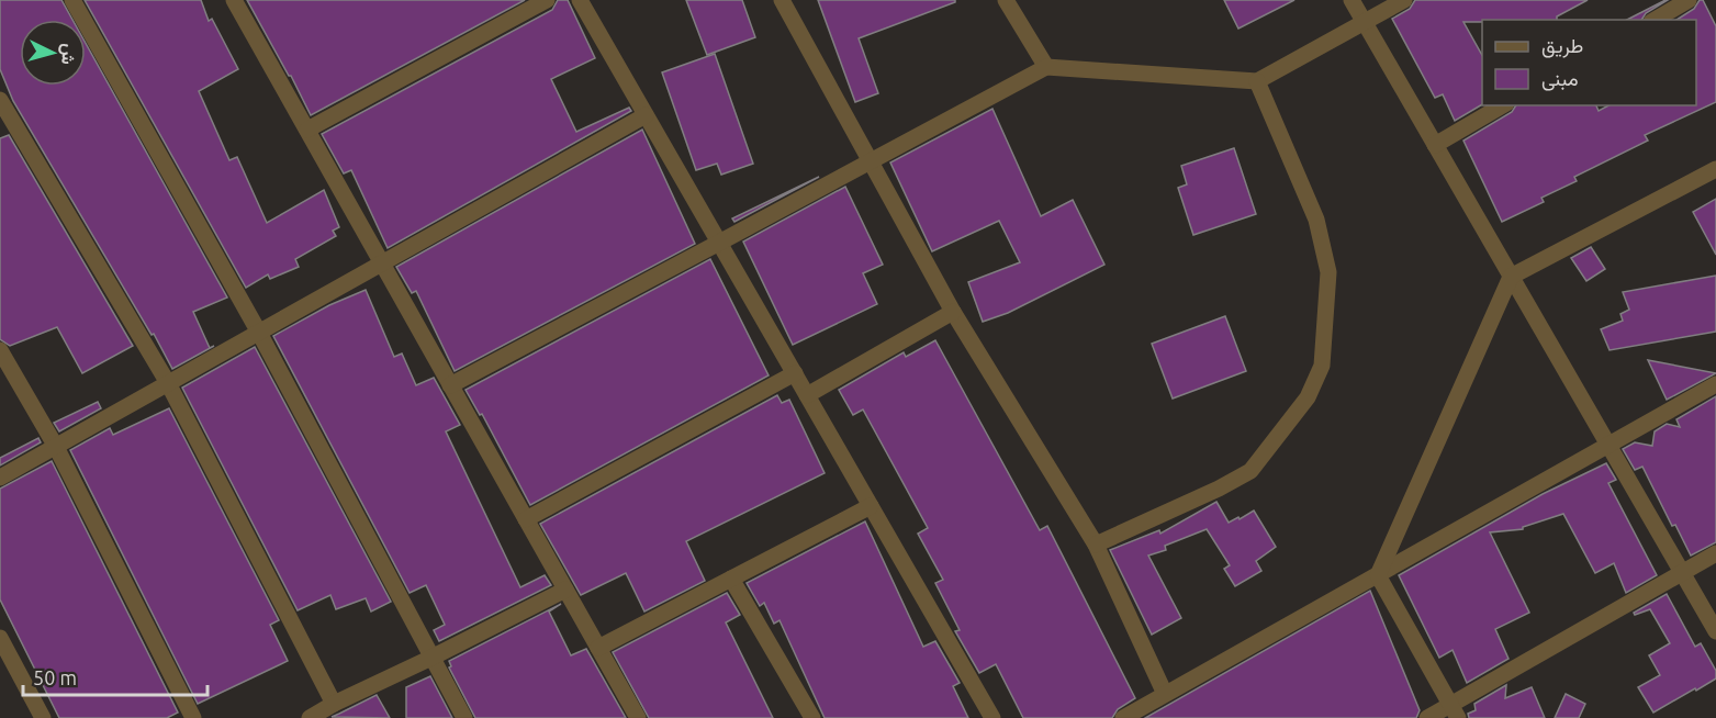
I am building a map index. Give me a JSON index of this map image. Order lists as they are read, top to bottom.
{
  "legend": ["طريق", "مبنى"],
  "scale_bar": "50 m",
  "north": "right"
}
